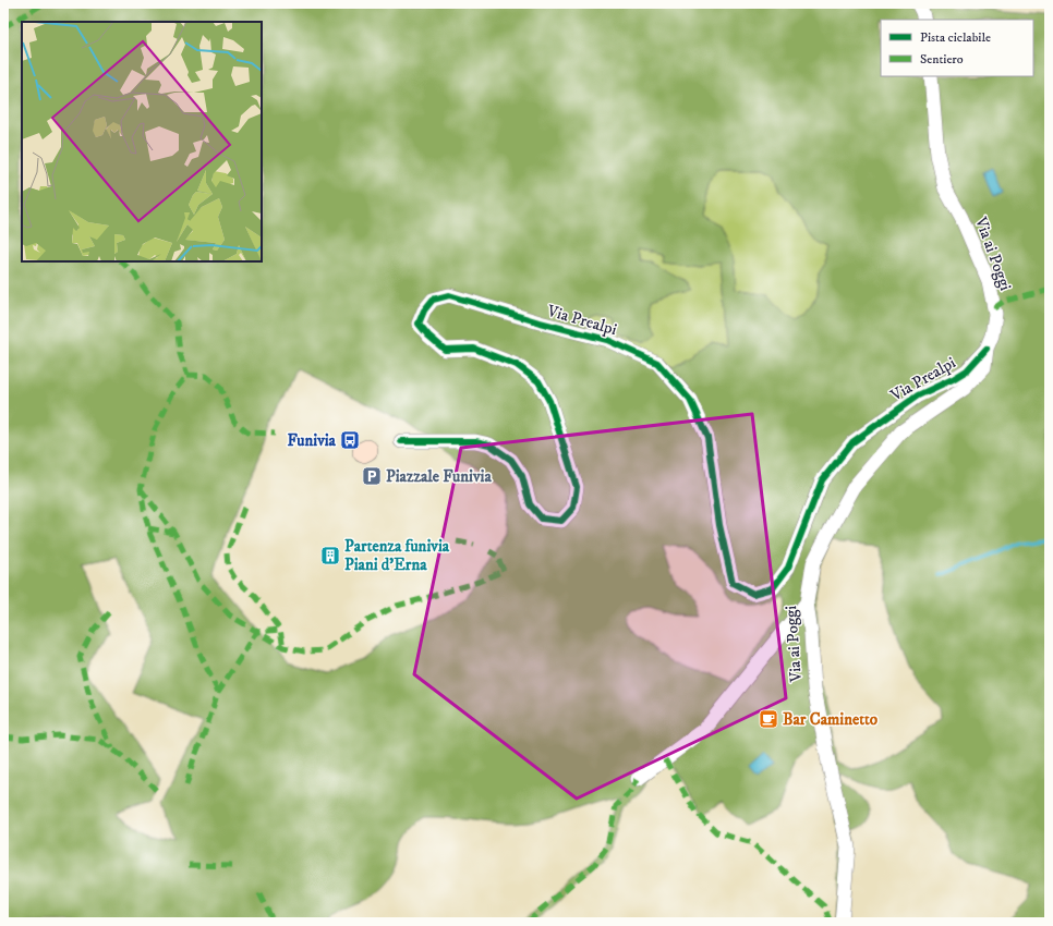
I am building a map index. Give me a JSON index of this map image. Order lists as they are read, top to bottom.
{
  "streets": {
    "street": ["Via ai Poggi", "Via Prealpi"]
  },
  "crossings": [
    ["Via ai Poggi", "Via Prealpi"]
  ],
  "places": {
    "bus stop": ["Funivia"],
    "parking": ["Piazzale Funivia"],
    "building": ["Partenza funivia Piani d'Erna"],
    "cafe": ["Bar Caminetto"]
  },
  "legend": ["Pista ciclabile", "Sentiero"]
}
